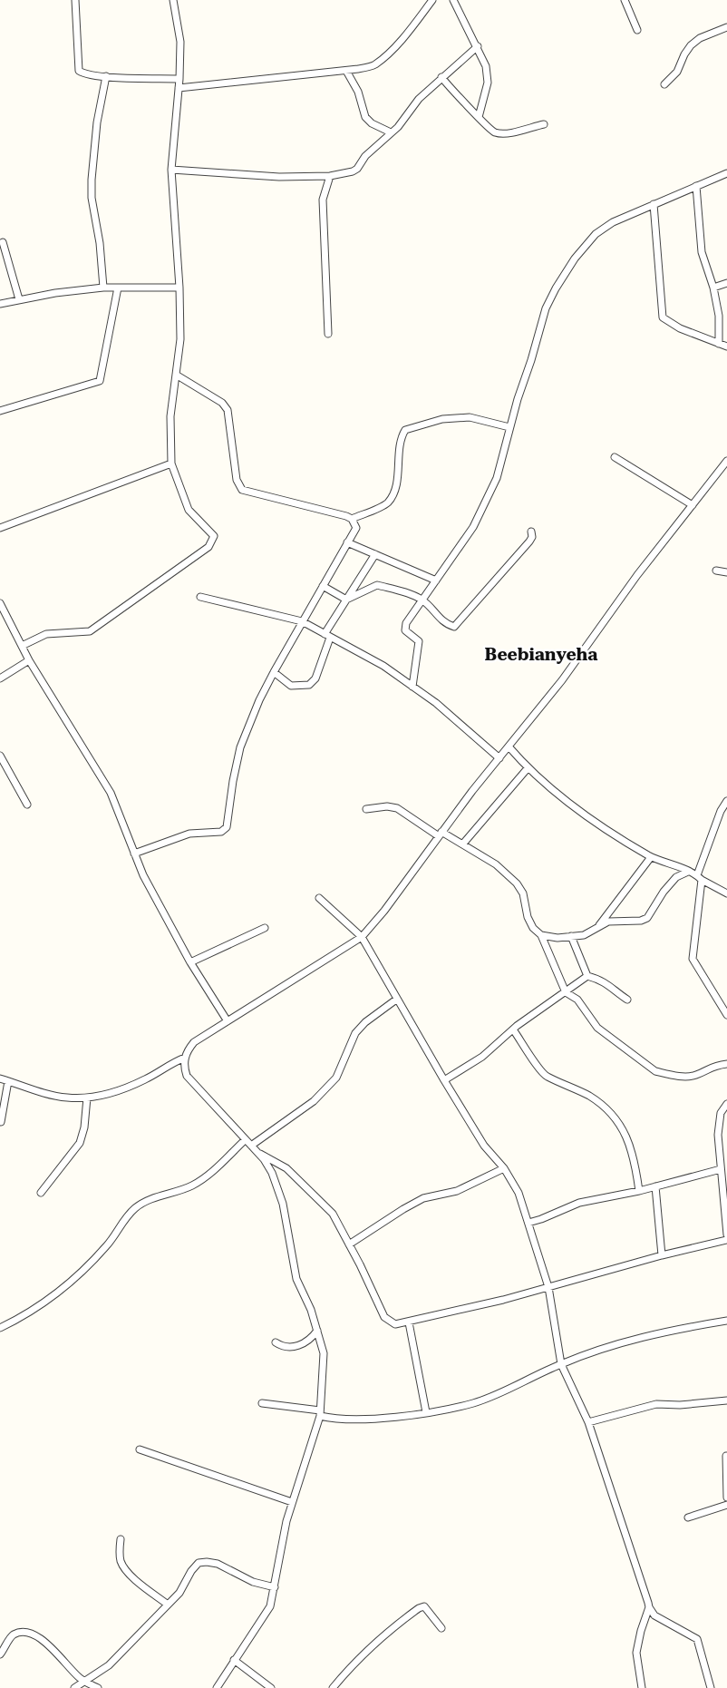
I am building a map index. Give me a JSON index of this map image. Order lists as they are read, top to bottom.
{
  "districts": ["Beebianyeha"]
}
